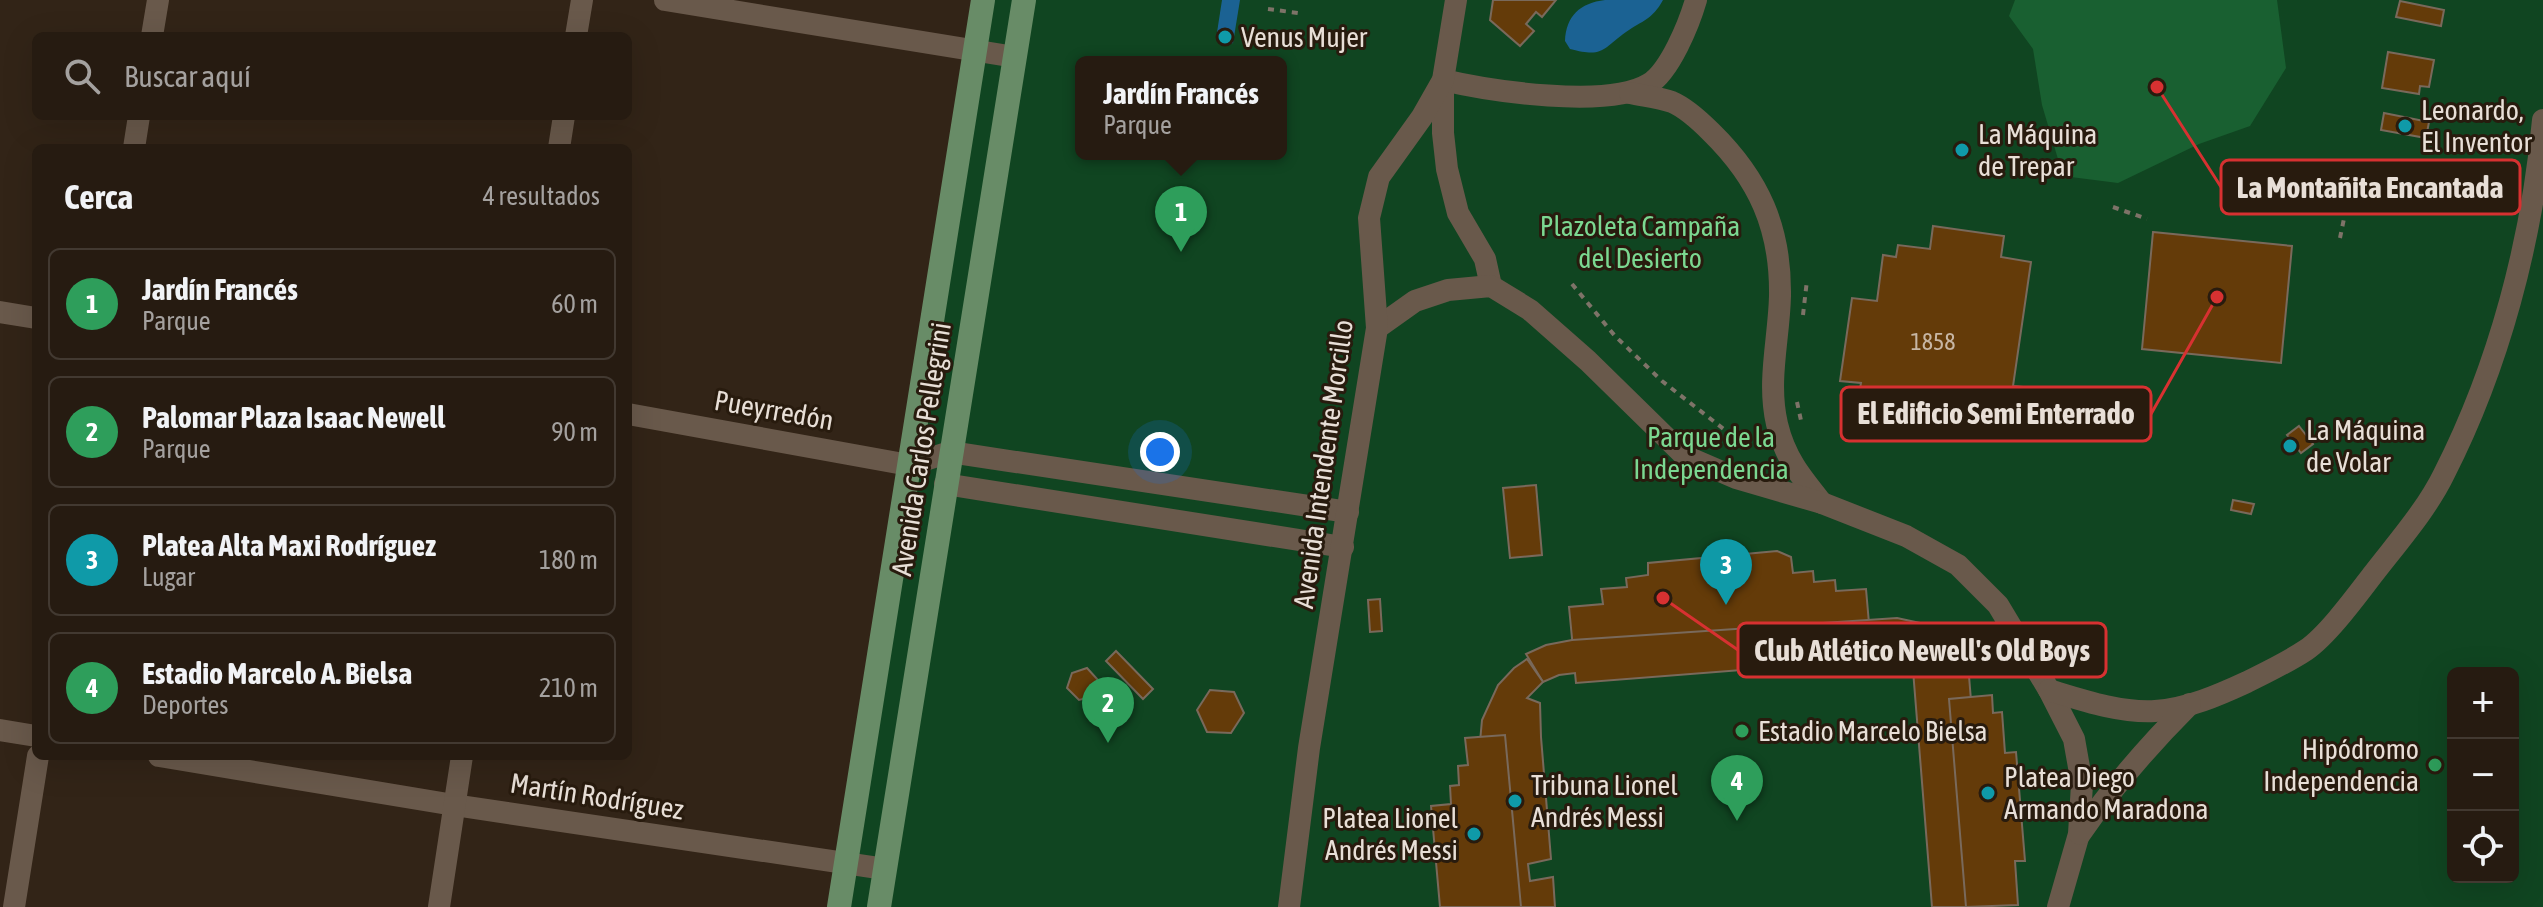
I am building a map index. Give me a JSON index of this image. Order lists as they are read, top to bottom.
{
  "streets": {
    "main road": ["Avenida Carlos Pellegrini"],
    "street": ["Pueyrredón", "Avenida Intendente Morcillo", "Martín Rodríguez"]
  },
  "crossings": [
    ["Pueyrredón", "Avenida Carlos Pellegrini"],
    ["Avenida Carlos Pellegrini", "Martín Rodríguez"]
  ],
  "parks": ["Plazoleta Campaña del Desierto", "Parque de la Independencia"],
  "places": [
    "Venus Mujer",
    "La Montañita Encantada",
    "Leonardo, El Inventor",
    "La Máquina de Trepar",
    "El Edificio Semi Enterrado",
    "La Máquina de Volar",
    "Club Atlético Newell's Old Boys",
    "Estadio Marcelo Bielsa",
    "Hipódromo Independencia",
    "Platea Diego Armando Maradona",
    "Tribuna Lionel Andrés Messi",
    "Platea Lionel Andrés Messi"
  ],
  "house_numbers": ["1858"],
  "page": {
    "search": "Buscar aquí",
    "popup": ["Jardín Francés", "Parque"],
    "heading": ["Cerca", "4 resultados"],
    "pins": [
      "1",
      "3",
      "2",
      "4"
    ],
    "list": [
      {
        "mark": "1",
        "name": "Jardín Francés",
        "note": "Parque",
        "value": "60 m"
      },
      {
        "mark": "2",
        "name": "Palomar Plaza Isaac Newell",
        "note": "Parque",
        "value": "90 m"
      },
      {
        "mark": "3",
        "name": "Platea Alta Maxi Rodríguez",
        "note": "Lugar",
        "value": "180 m"
      },
      {
        "mark": "4",
        "name": "Estadio Marcelo A. Bielsa",
        "note": "Deportes",
        "value": "210 m"
      }
    ],
    "map_buttons": ["+", "−"]
  }
}
